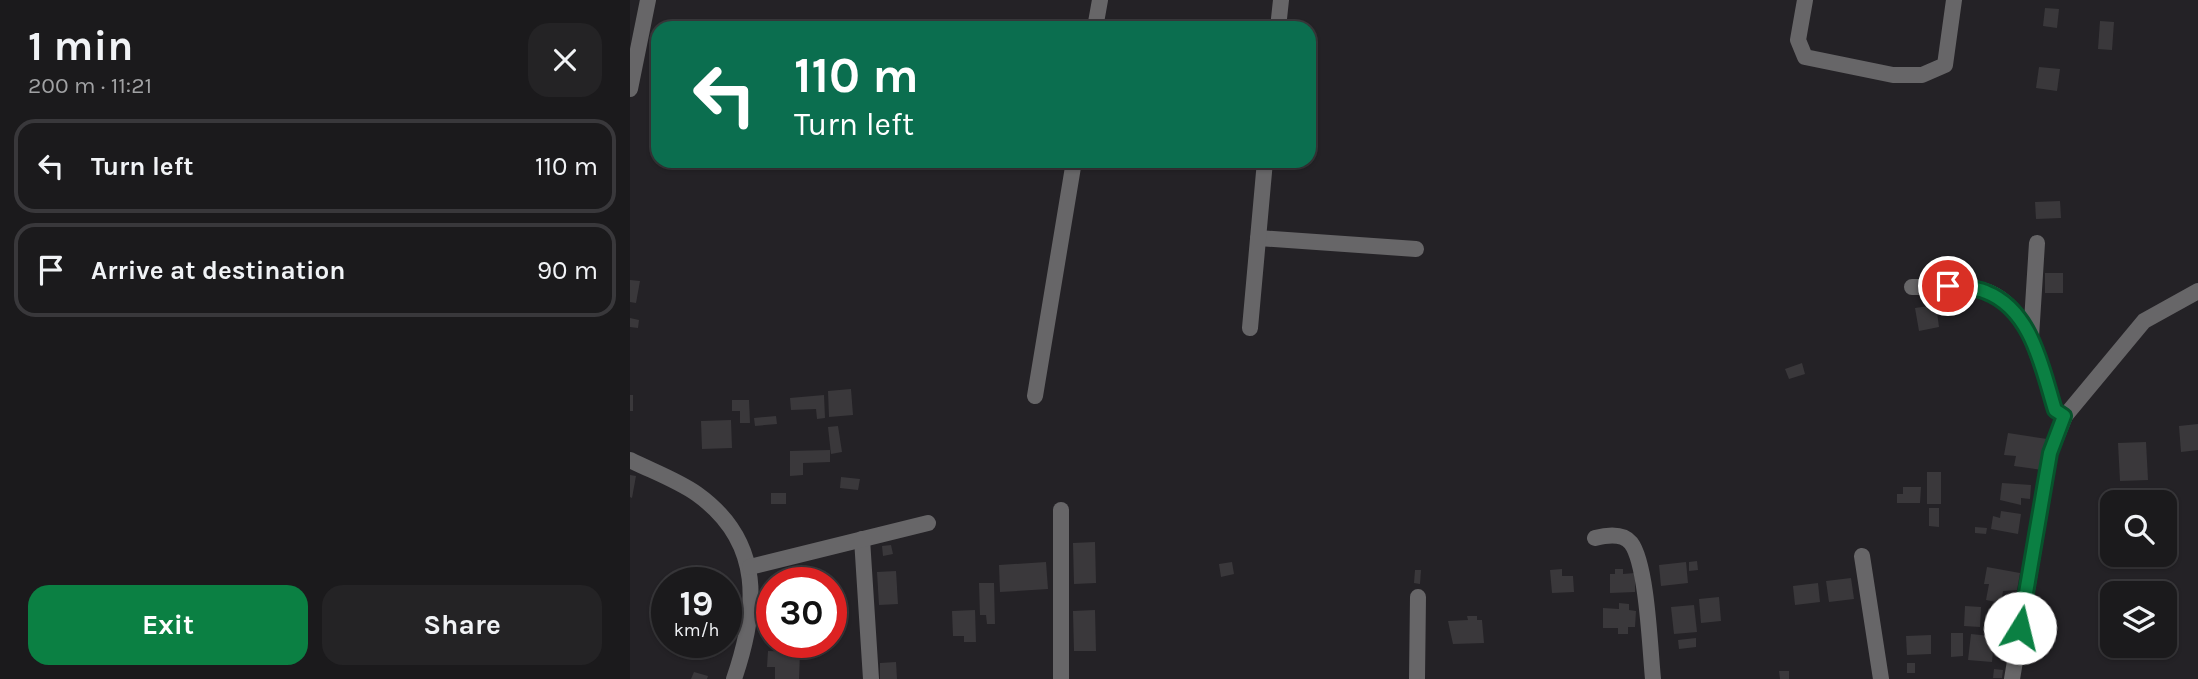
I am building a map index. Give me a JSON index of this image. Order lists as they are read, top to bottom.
{
  "page": {
    "heading": ["1 min", "200 m · 11:21"],
    "turn": ["110 m", "Turn left"],
    "list": [
      {
        "name": "Turn left",
        "value": "110 m"
      },
      {
        "name": "Arrive at destination",
        "value": "90 m"
      }
    ],
    "speed": "19 km/h",
    "limit": "30",
    "buttons": ["Exit", "Share"]
  }
}
